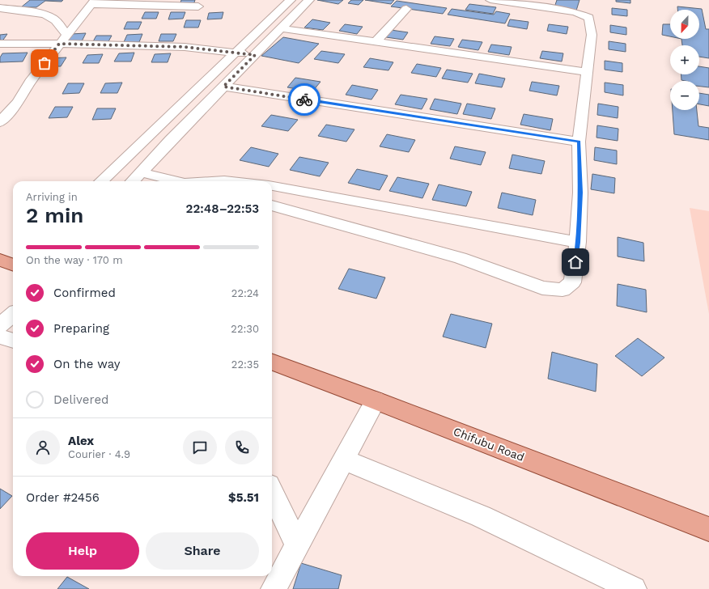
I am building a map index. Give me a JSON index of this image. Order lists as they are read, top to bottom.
{
  "streets": {
    "main road": ["Chifubu Road"]
  },
  "north": "bottom",
  "page": {
    "map_buttons": ["+", "−"],
    "heading": ["2 min", "Arriving in", "22:48–22:53"],
    "panel": [
      "Alex",
      "Courier · 4.9",
      "Order #2456",
      "$5.51"
    ],
    "bar": "On the way · 170 m",
    "list": [
      ["Confirmed", "22:24"],
      ["Preparing", "22:30"],
      ["On the way", "22:35"],
      "Delivered"
    ],
    "buttons": ["Help", "Share"]
  }
}
